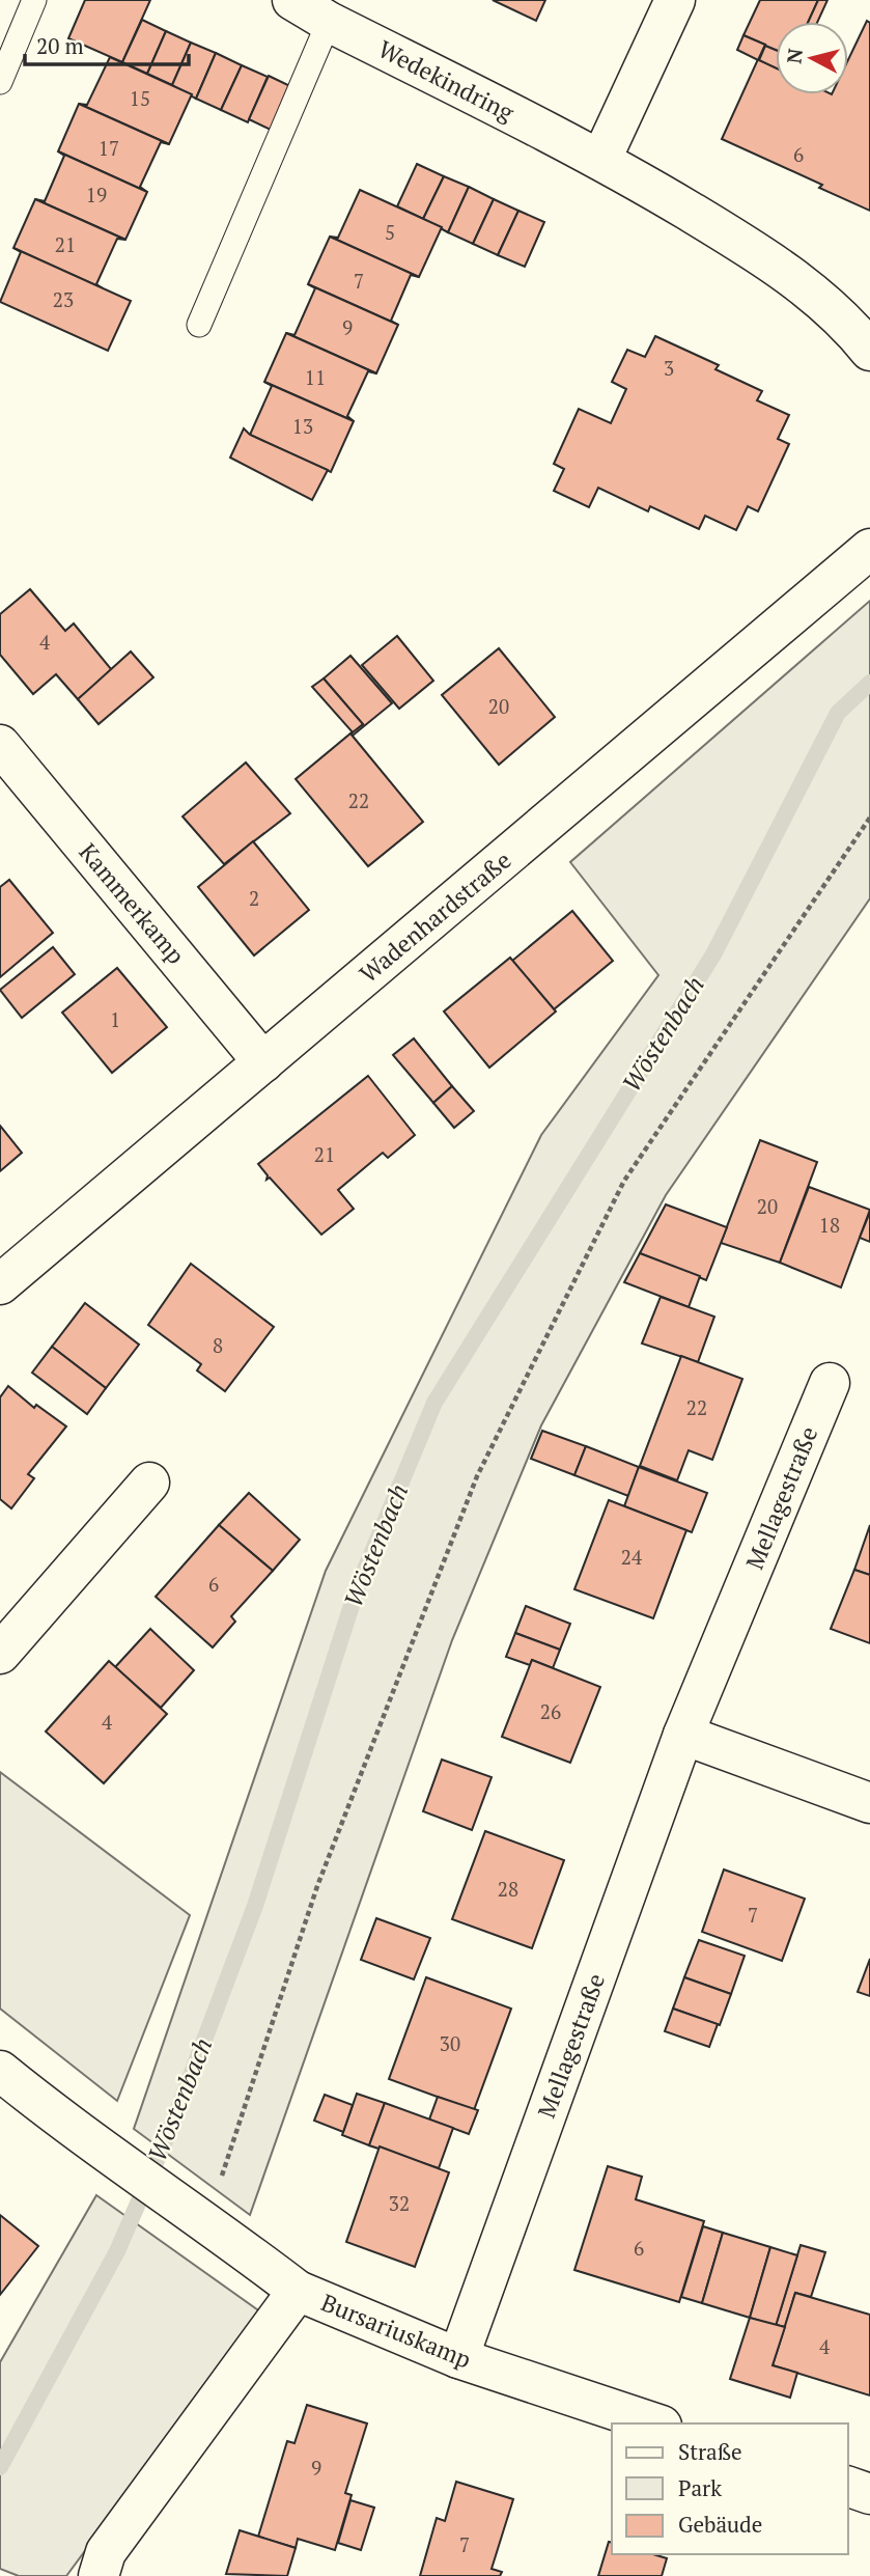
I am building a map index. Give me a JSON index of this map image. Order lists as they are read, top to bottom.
{
  "streets": {
    "street": [
      "Wedekindring",
      "Kammerkamp",
      "Wadenhardstraße",
      "Mellagestraße",
      "Bursariuskamp"
    ]
  },
  "crossings": [
    ["Kammerkamp", "Wadenhardstraße"],
    ["Mellagestraße", "Bursariuskamp"]
  ],
  "water": ["Wöstenbach"],
  "house_numbers": [
    "15",
    "17",
    "6",
    "19",
    "5",
    "21",
    "7",
    "23",
    "9",
    "3",
    "11",
    "13",
    "4",
    "20",
    "22",
    "2",
    "1",
    "21",
    "20",
    "18",
    "8",
    "22",
    "24",
    "6",
    "26",
    "4",
    "28",
    "7",
    "30",
    "32",
    "6",
    "4",
    "9",
    "7"
  ],
  "legend": ["Straße", "Park", "Gebäude"],
  "scale_bar": "20 m",
  "north": "left"
}
